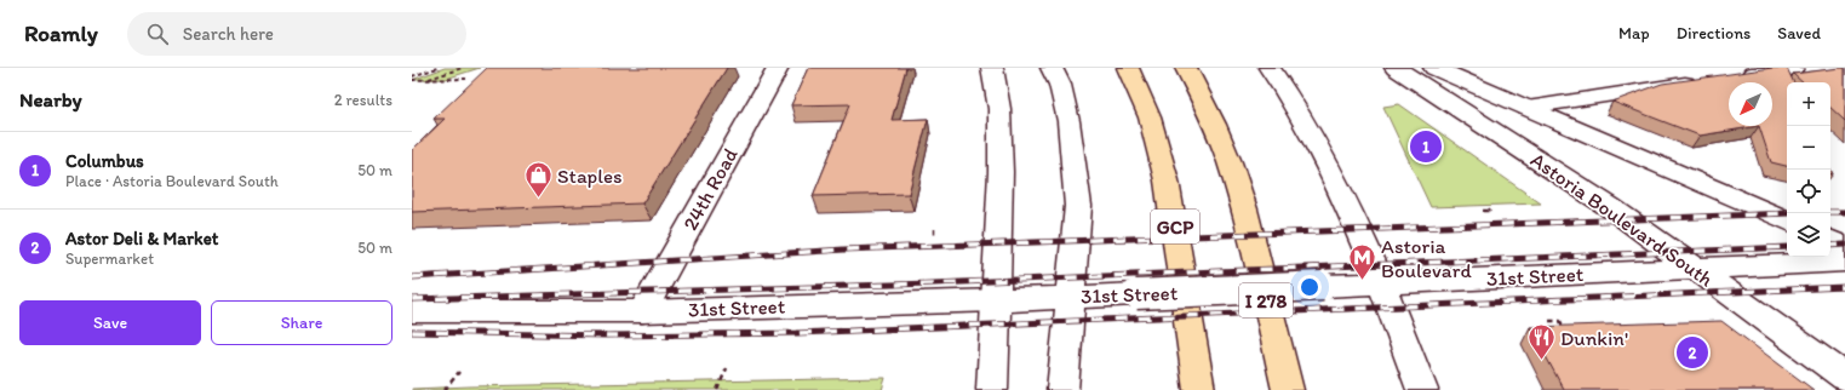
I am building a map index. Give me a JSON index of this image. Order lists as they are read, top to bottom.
{
  "streets": {
    "highway": ["GCP", "I 278"],
    "main road": ["24th Road", "Astoria Boulevard South", "31st Street"]
  },
  "crossings": [
    ["24th Road", "31st Street"],
    ["Astoria Boulevard South", "31st Street"]
  ],
  "places": {
    "shop": ["Staples"],
    "metro station": ["Astoria Boulevard"],
    "restaurant": ["Dunkin'"]
  },
  "north": "bottom left",
  "page": {
    "header": "Roamly",
    "search": "Search here",
    "nav": ["Map", "Directions", "Saved"],
    "heading": ["Nearby", "2 results"],
    "map_buttons": ["+", "−"],
    "pins": ["1", "2"],
    "list": [
      {
        "mark": "1",
        "name": "Columbus",
        "note": "Place · Astoria Boulevard South",
        "value": "50 m"
      },
      {
        "mark": "2",
        "name": "Astor Deli & Market",
        "note": "Supermarket",
        "value": "50 m"
      }
    ],
    "buttons": ["Save", "Share"]
  }
}
